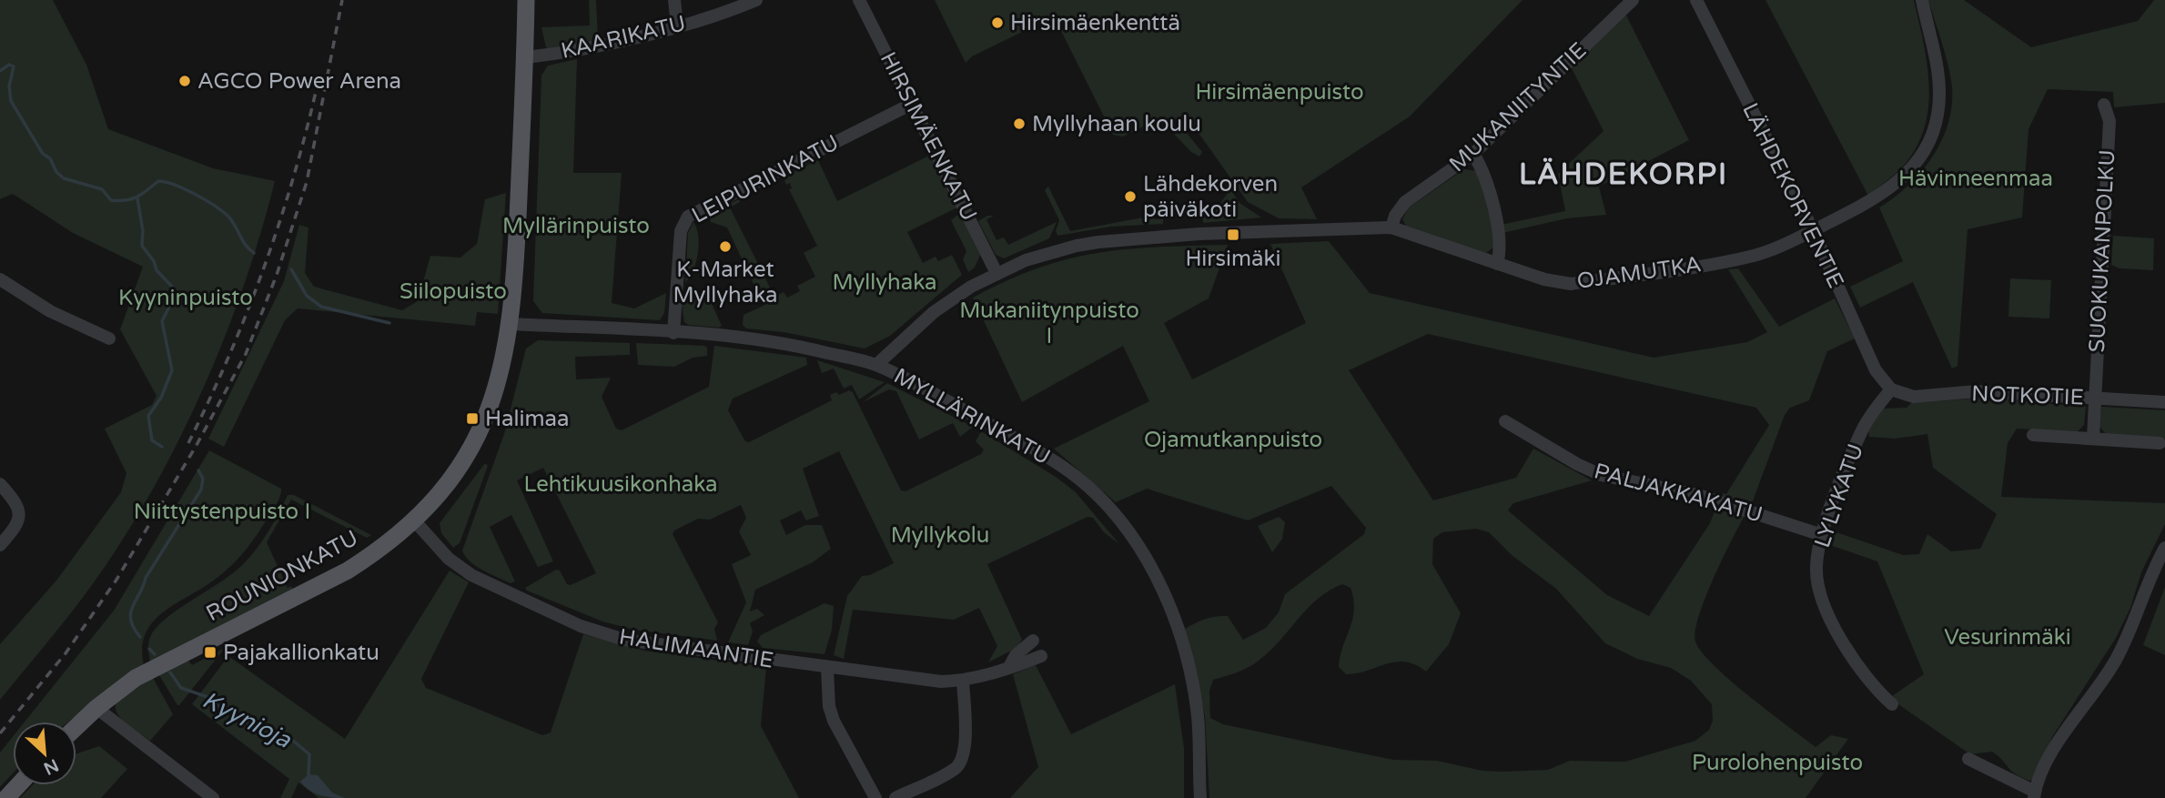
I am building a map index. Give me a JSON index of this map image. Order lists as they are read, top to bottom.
{
  "streets": {
    "main road": ["ROUNIONKATU"],
    "street": [
      "KAARIKATU",
      "MUKANIITYNTIE",
      "HIRSIMÄENKATU",
      "LEIPURINKATU",
      "LÄHDEKORVENTIE",
      "SUOKUKANPOLKU",
      "OJAMUTKA",
      "NOTKOTIE",
      "MYLLÄRINKATU",
      "PALJAKKAKATU",
      "LYLYKATU",
      "HALIMAANTIE"
    ]
  },
  "crossings": [
    ["KAARIKATU", "ROUNIONKATU"],
    ["MUKANIITYNTIE", "OJAMUTKA"],
    ["HIRSIMÄENKATU", "LEIPURINKATU"],
    ["LEIPURINKATU", "MYLLÄRINKATU"],
    ["LÄHDEKORVENTIE", "OJAMUTKA"],
    ["LÄHDEKORVENTIE", "NOTKOTIE"],
    ["LÄHDEKORVENTIE", "LYLYKATU"],
    ["SUOKUKANPOLKU", "NOTKOTIE"],
    ["NOTKOTIE", "LYLYKATU"],
    ["MYLLÄRINKATU", "ROUNIONKATU"],
    ["PALJAKKAKATU", "LYLYKATU"],
    ["ROUNIONKATU", "HALIMAANTIE"]
  ],
  "districts": ["LÄHDEKORPI"],
  "water": ["Kyynioja"],
  "parks": [
    "Hirsimäenpuisto",
    "Hävinneenmaa",
    "Myllärinpuisto",
    "Myllyhaka",
    "Siilopuisto",
    "Kyyninpuisto",
    "Mukaniitynpuisto I",
    "Ojamutkanpuisto",
    "Lehtikuusikonhaka",
    "Niittystenpuisto I",
    "Myllykolu",
    "Vesurinmäki",
    "Purolohenpuisto"
  ],
  "places": {
    "other": [
      "Hirsimäenkenttä",
      "AGCO Power Arena",
      "Myllyhaan koulu",
      "Lähdekorven päiväkoti",
      "K-Market Myllyhaka"
    ],
    "transit": ["Hirsimäki", "Halimaa", "Pajakallionkatu"]
  },
  "north": "bottom right"
}
